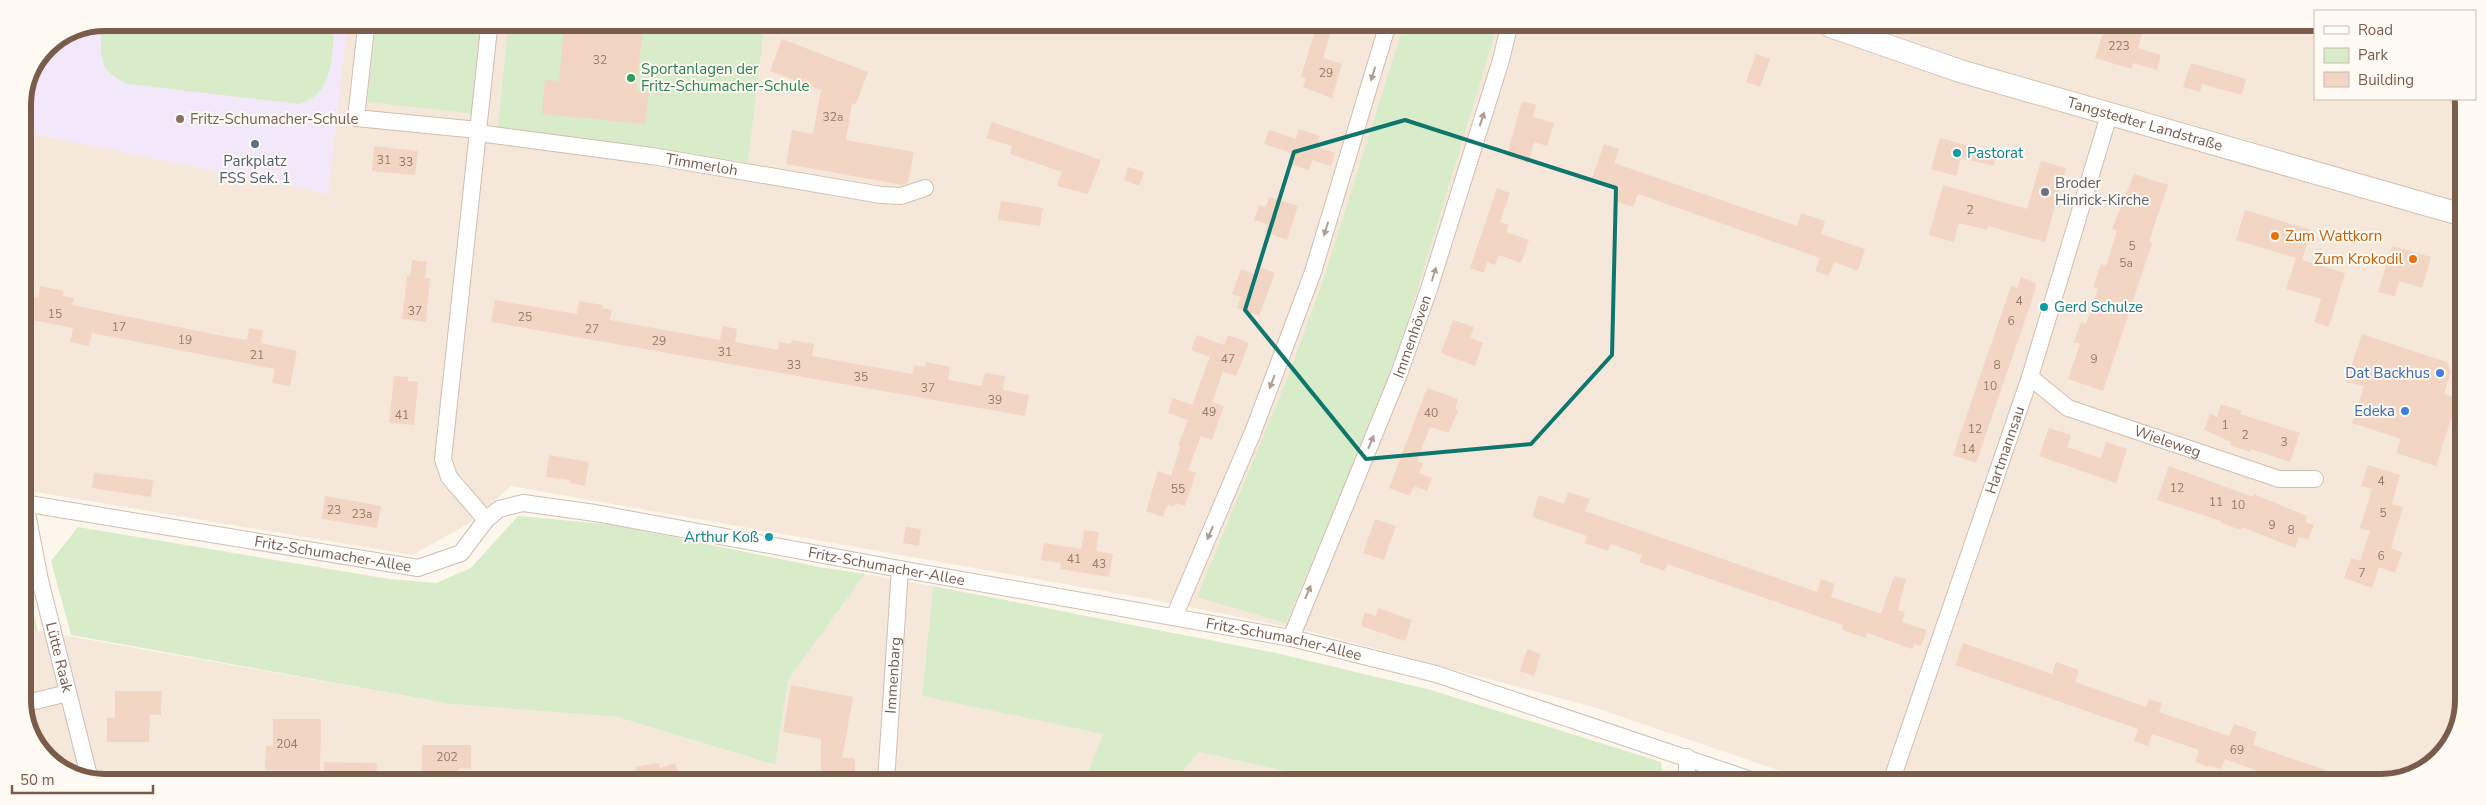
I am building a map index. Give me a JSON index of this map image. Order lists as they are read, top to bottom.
{
  "streets": {
    "street": [
      "Tangstedter Landstraße",
      "Timmerloh",
      "Immenhöven",
      "Wieleweg",
      "Hartmannsau",
      "Fritz-Schumacher-Allee",
      "Lütte Raak",
      "Immenbarg"
    ]
  },
  "crossings": [
    ["Tangstedter Landstraße", "Hartmannsau"],
    ["Immenhöven", "Fritz-Schumacher-Allee"],
    ["Wieleweg", "Hartmannsau"],
    ["Fritz-Schumacher-Allee", "Immenbarg"]
  ],
  "places": [
    "Sportanlagen der Fritz-Schumacher-Schule",
    "Fritz-Schumacher-Schule",
    "Parkplatz FSS Sek. 1",
    "Pastorat",
    "Broder Hinrick-Kirche",
    "Zum Wattkorn",
    "Zum Krokodil",
    "Gerd Schulze",
    "Dat Backhus",
    "Edeka",
    "Arthur Koß"
  ],
  "house_numbers": [
    "223",
    "32",
    "29",
    "32a",
    "31",
    "33",
    "2",
    "5",
    "5a",
    "4",
    "37",
    "15",
    "25",
    "6",
    "17",
    "27",
    "19",
    "29",
    "31",
    "21",
    "47",
    "9",
    "33",
    "8",
    "35",
    "10",
    "37",
    "39",
    "49",
    "40",
    "41",
    "1",
    "12",
    "2",
    "3",
    "14",
    "4",
    "12",
    "55",
    "11",
    "10",
    "23",
    "5",
    "23a",
    "9",
    "8",
    "6",
    "41",
    "43",
    "7",
    "204",
    "69",
    "202"
  ],
  "legend": ["Road", "Park", "Building"],
  "scale_bar": "50 m"
}
